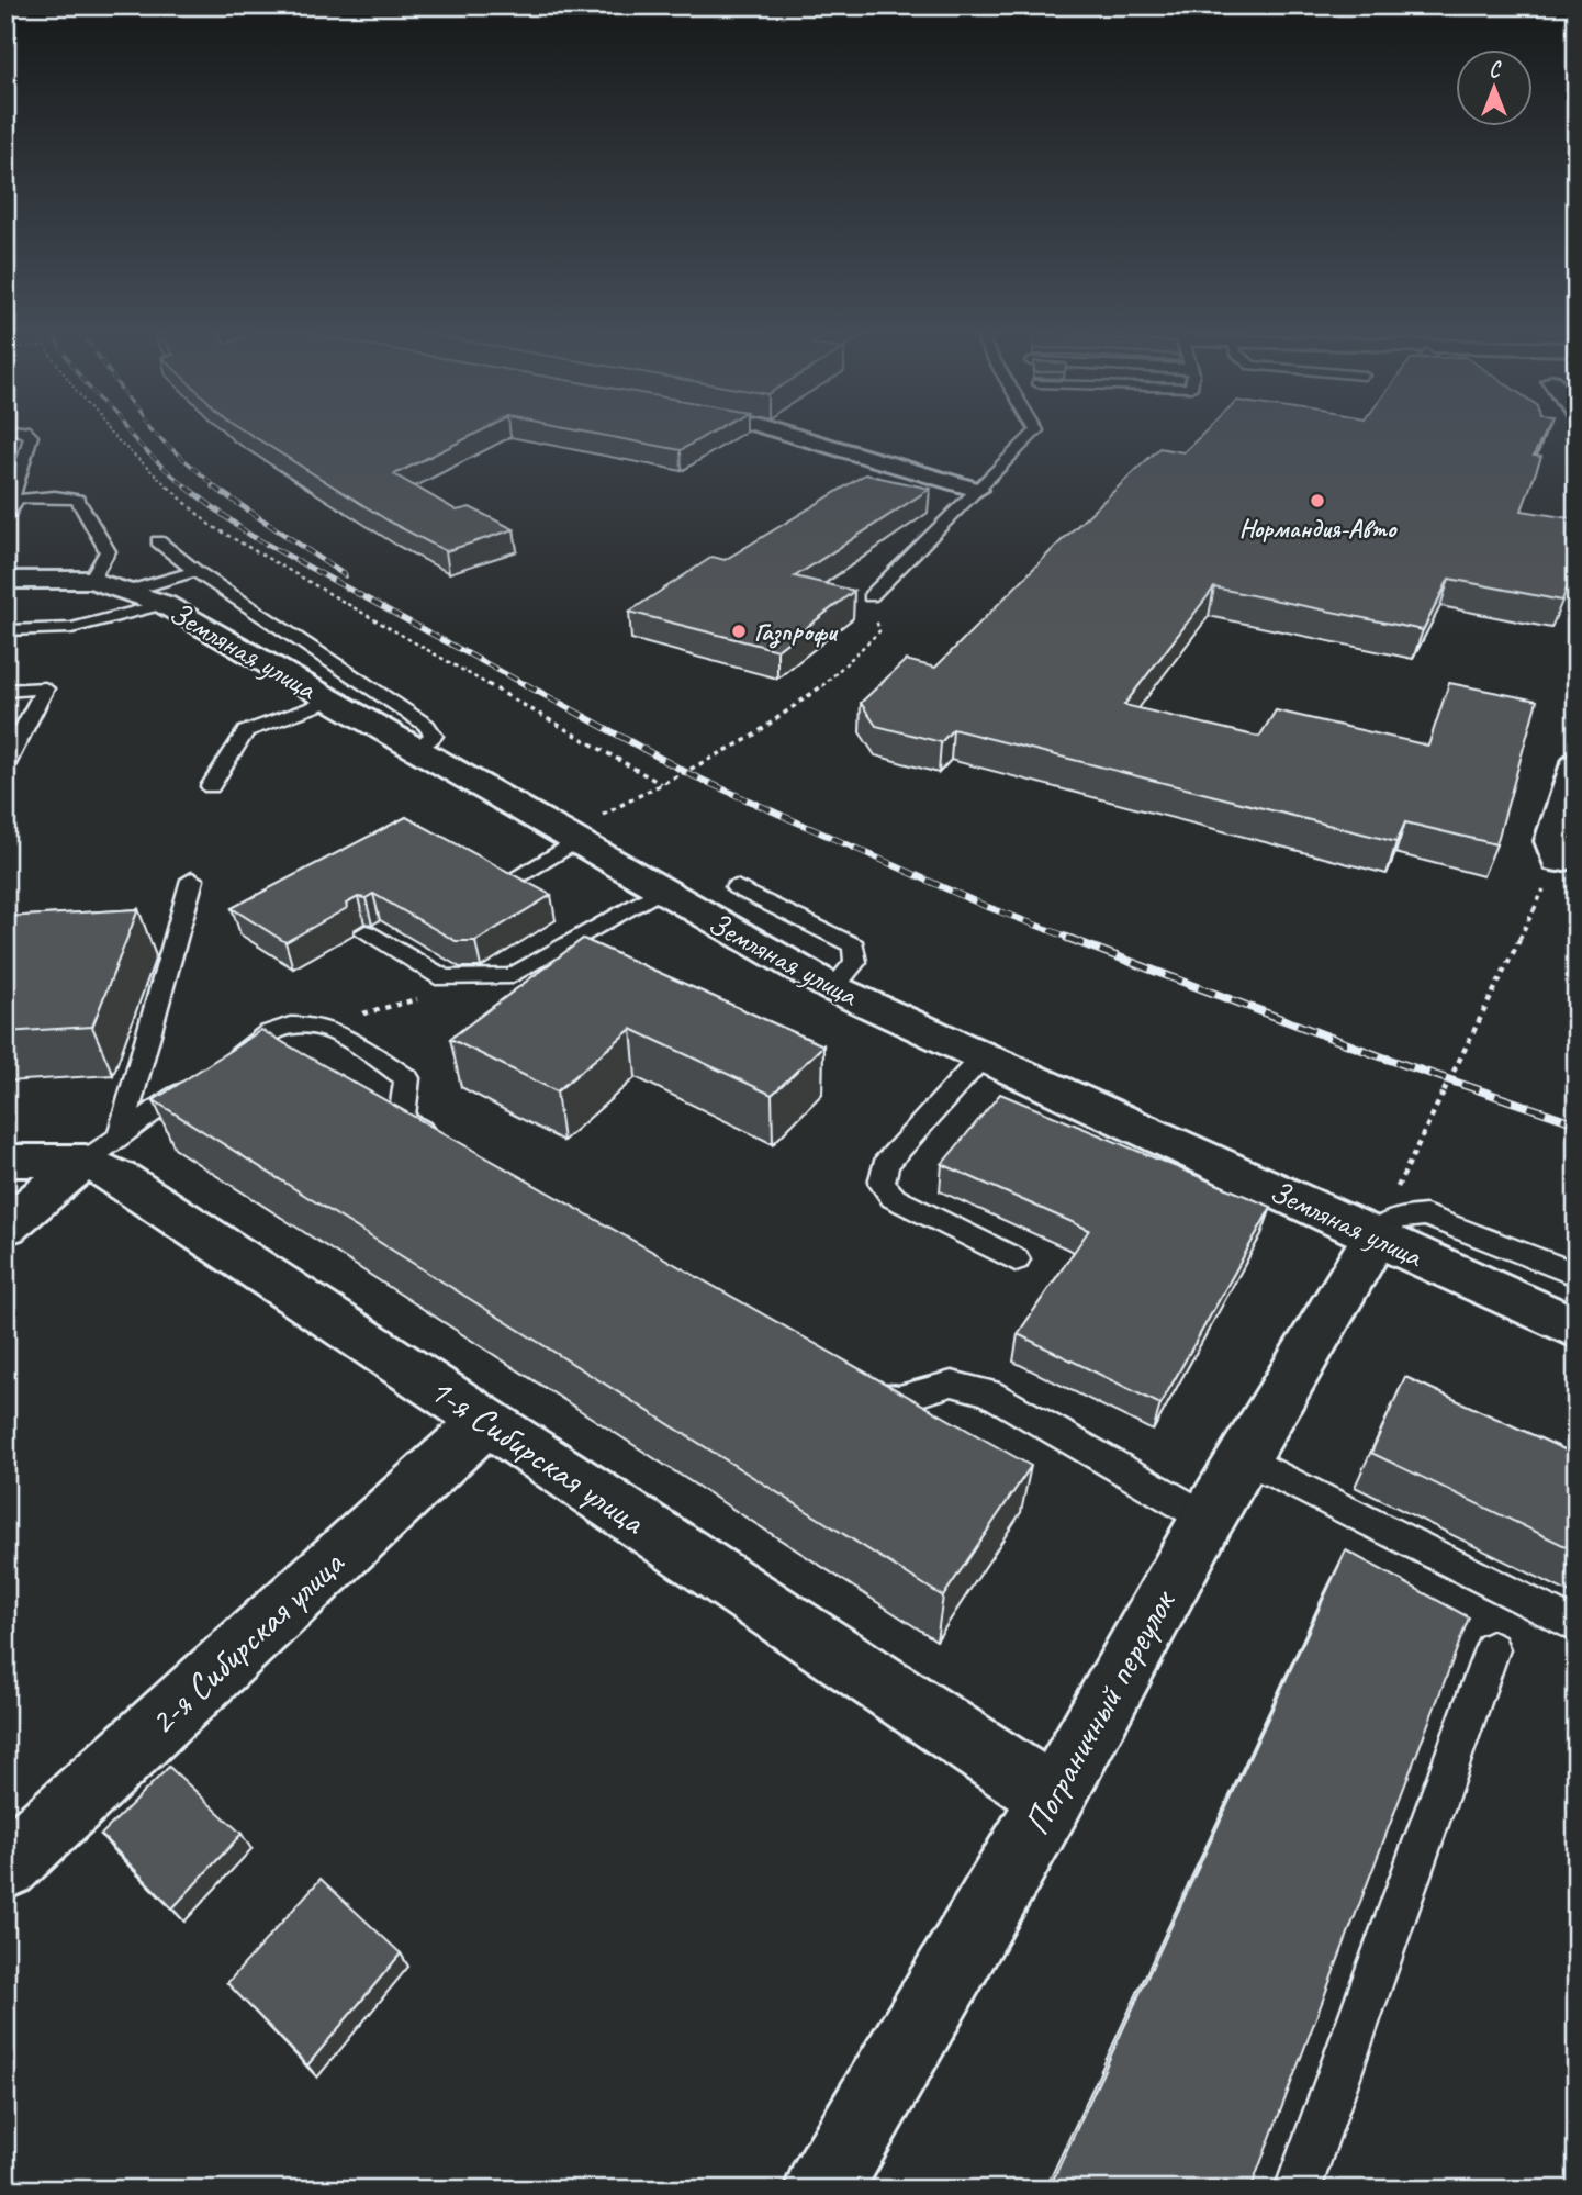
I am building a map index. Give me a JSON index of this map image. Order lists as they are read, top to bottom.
{
  "streets": {
    "street": [
      "Земляная улица",
      "1-я Сибирская улица",
      "2-я Сибирская улица",
      "Пограничный переулок"
    ]
  },
  "crossings": [
    ["Земляная улица", "Пограничный переулок"],
    ["1-я Сибирская улица", "2-я Сибирская улица"],
    ["1-я Сибирская улица", "Пограничный переулок"]
  ],
  "places": ["Нормандия-Авто", "Газпрофи"],
  "north": "top"
}
